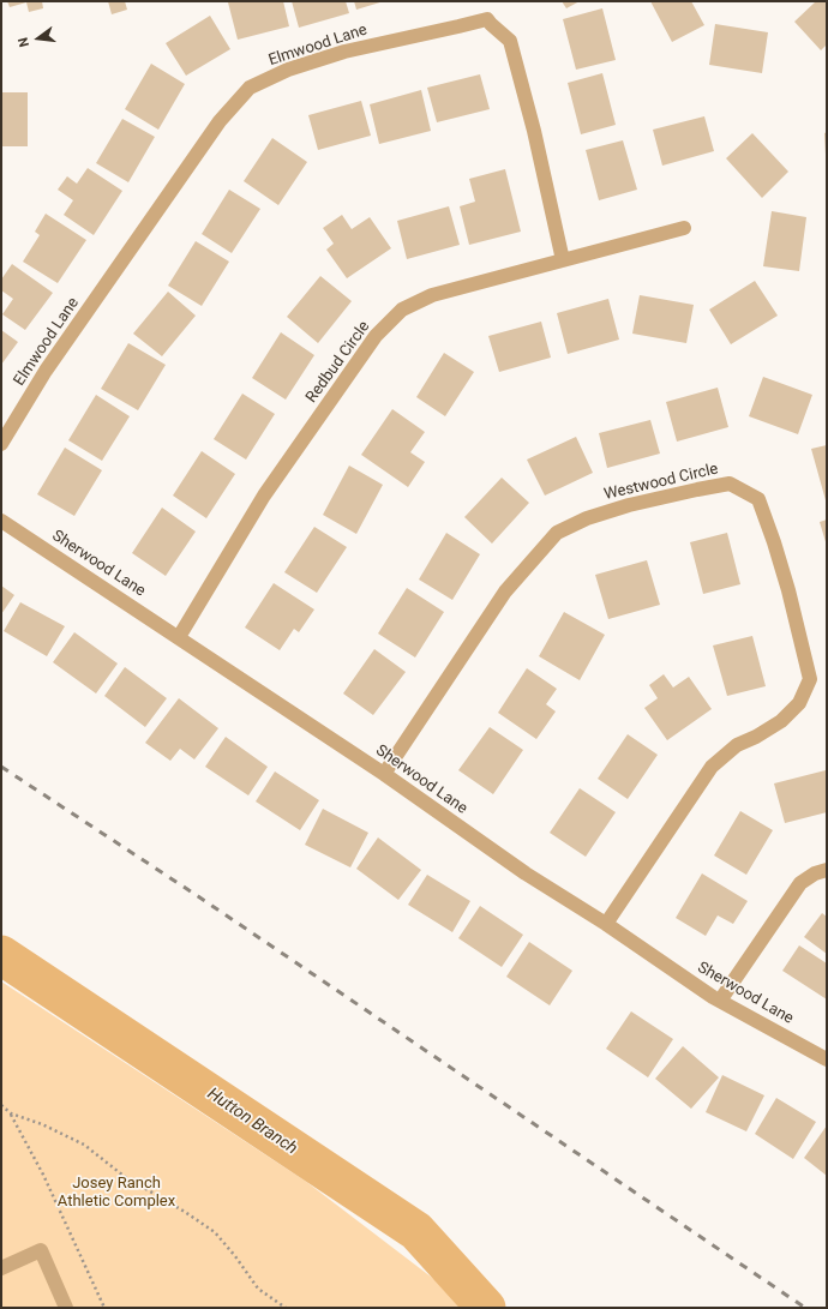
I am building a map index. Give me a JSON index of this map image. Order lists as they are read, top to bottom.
{
  "streets": {
    "street": [
      "Elmwood Lane",
      "Redbud Circle",
      "Westwood Circle",
      "Sherwood Lane"
    ]
  },
  "crossings": [
    ["Elmwood Lane", "Redbud Circle"],
    ["Redbud Circle", "Sherwood Lane"],
    ["Westwood Circle", "Sherwood Lane"]
  ],
  "water": ["Hutton Branch"],
  "parks": ["Josey Ranch Athletic Complex"],
  "north": "left"
}
